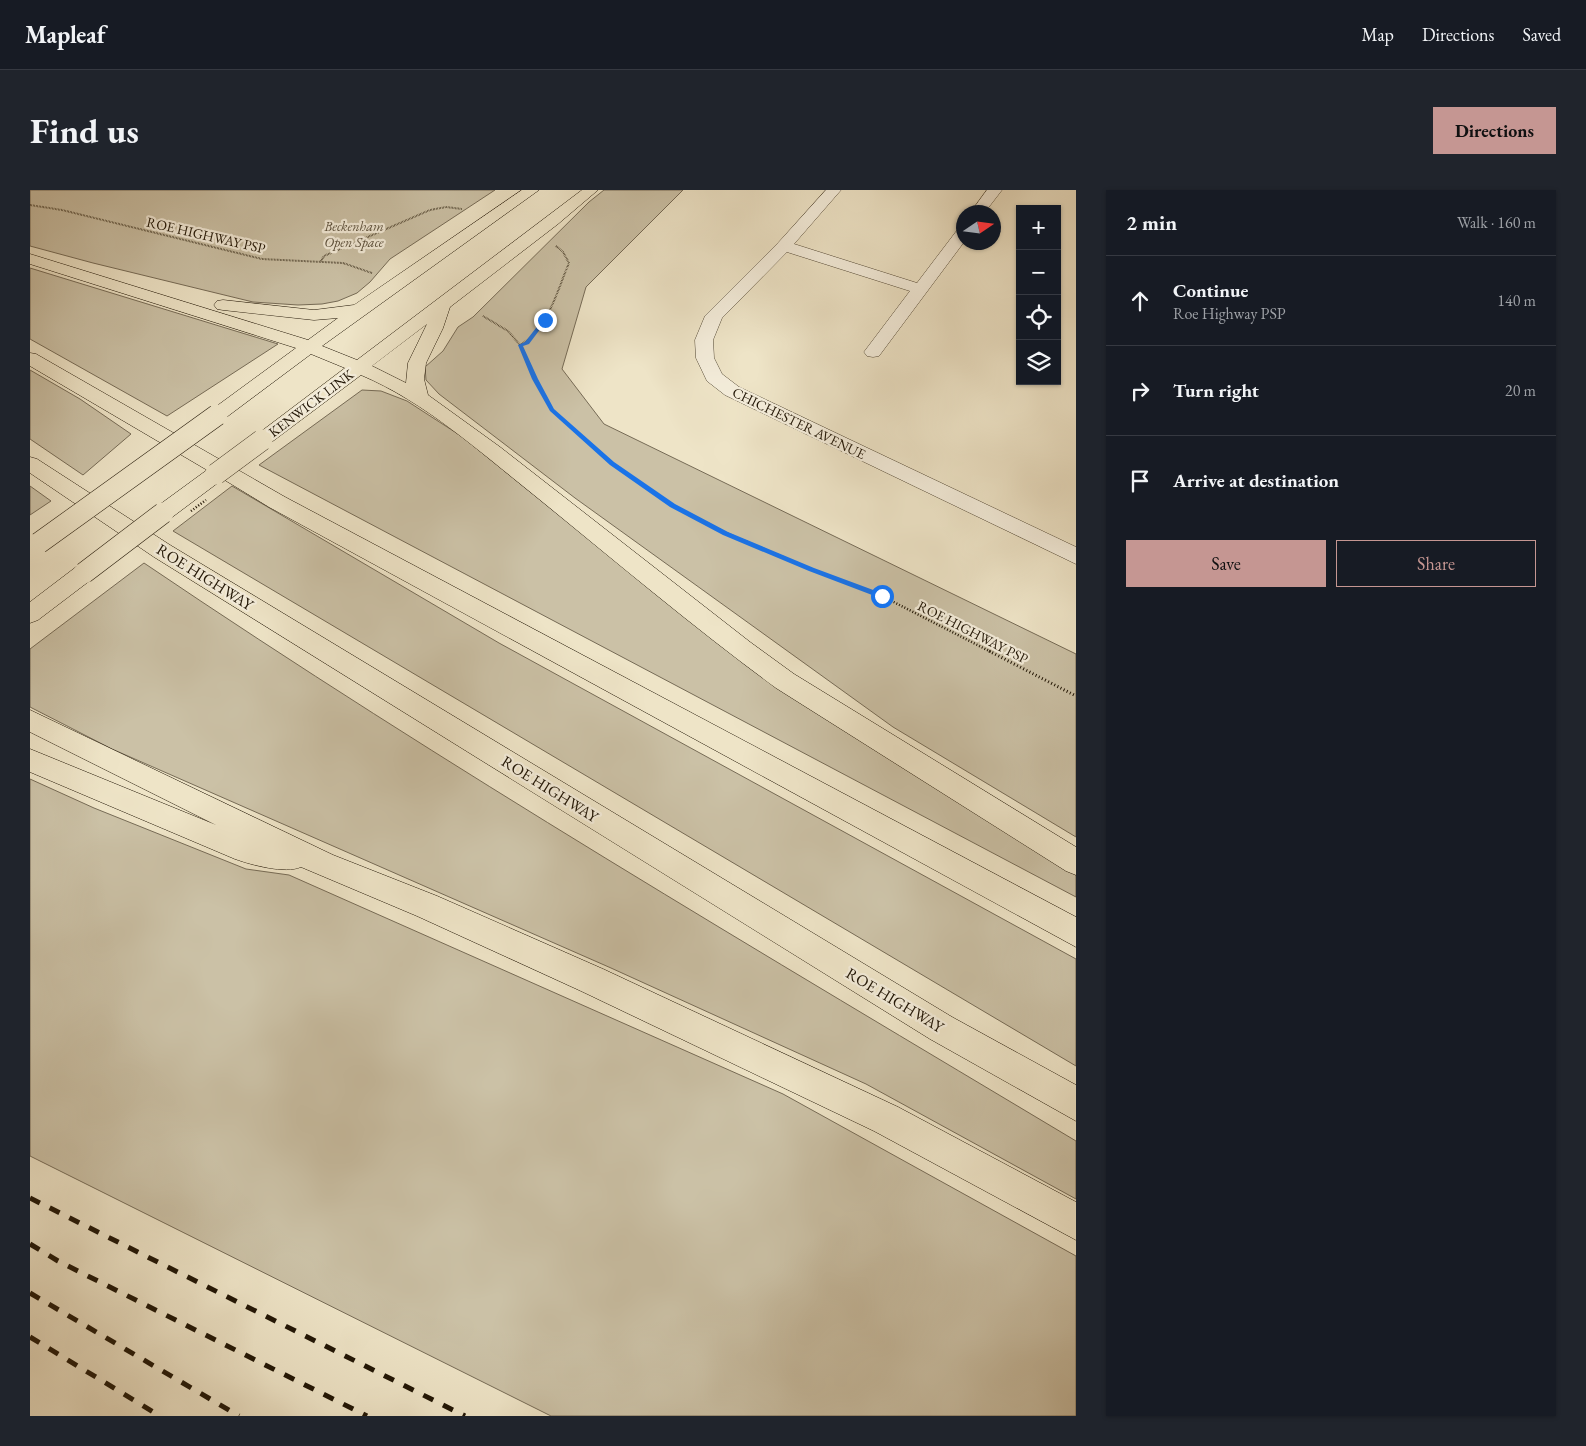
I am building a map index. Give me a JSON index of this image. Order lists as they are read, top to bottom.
{
  "streets": {
    "highway": ["KENWICK LINK", "ROE HIGHWAY"],
    "street": ["CHICHESTER AVENUE"],
    "path": ["ROE HIGHWAY PSP"]
  },
  "parks": ["Beckenham Open Space"],
  "north": "right",
  "page": {
    "header": "Mapleaf",
    "nav": ["Map", "Directions", "Saved"],
    "buttons": [
      "Directions",
      ["Save", "Share"]
    ],
    "title": "Find us",
    "heading": ["2 min", "Walk · 160 m"],
    "map_buttons": ["+", "−"],
    "list": [
      ["Continue", "Roe Highway PSP", "140 m"],
      ["Turn right", "20 m"],
      "Arrive at destination"
    ]
  }
}
